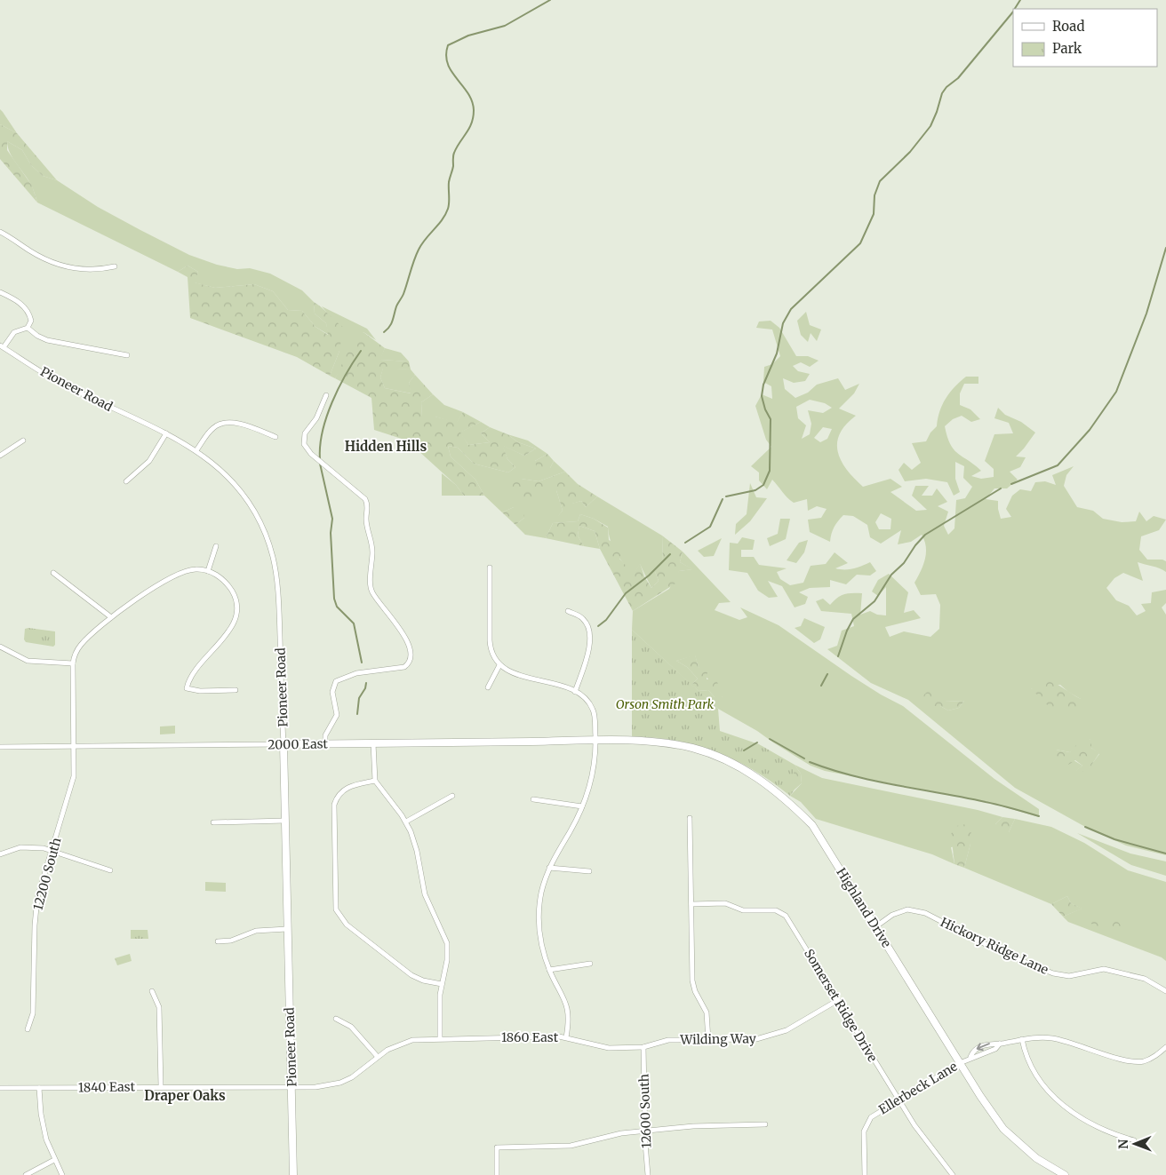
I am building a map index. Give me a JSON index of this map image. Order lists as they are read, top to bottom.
{
  "streets": {
    "street": [
      "Pioneer Road",
      "2000 East",
      "12200 South",
      "Highland Drive",
      "Hickory Ridge Lane",
      "Somerset Ridge Drive",
      "1860 East",
      "Wilding Way",
      "1840 East",
      "Ellerbeck Lane",
      "12600 South"
    ]
  },
  "crossings": [
    ["Pioneer Road", "2000 East"],
    ["Pioneer Road", "1840 East"],
    ["2000 East", "12200 South"],
    ["2000 East", "Highland Drive"],
    ["Highland Drive", "Hickory Ridge Lane"],
    ["Highland Drive", "Ellerbeck Lane"],
    ["Somerset Ridge Drive", "Wilding Way"],
    ["Somerset Ridge Drive", "Ellerbeck Lane"],
    ["1860 East", "Wilding Way"],
    ["1860 East", "1840 East"],
    ["1860 East", "12600 South"],
    ["Wilding Way", "12600 South"]
  ],
  "districts": ["Hidden Hills", "Draper Oaks"],
  "parks": ["Orson Smith Park"],
  "legend": ["Road", "Park"],
  "north": "left"
}
